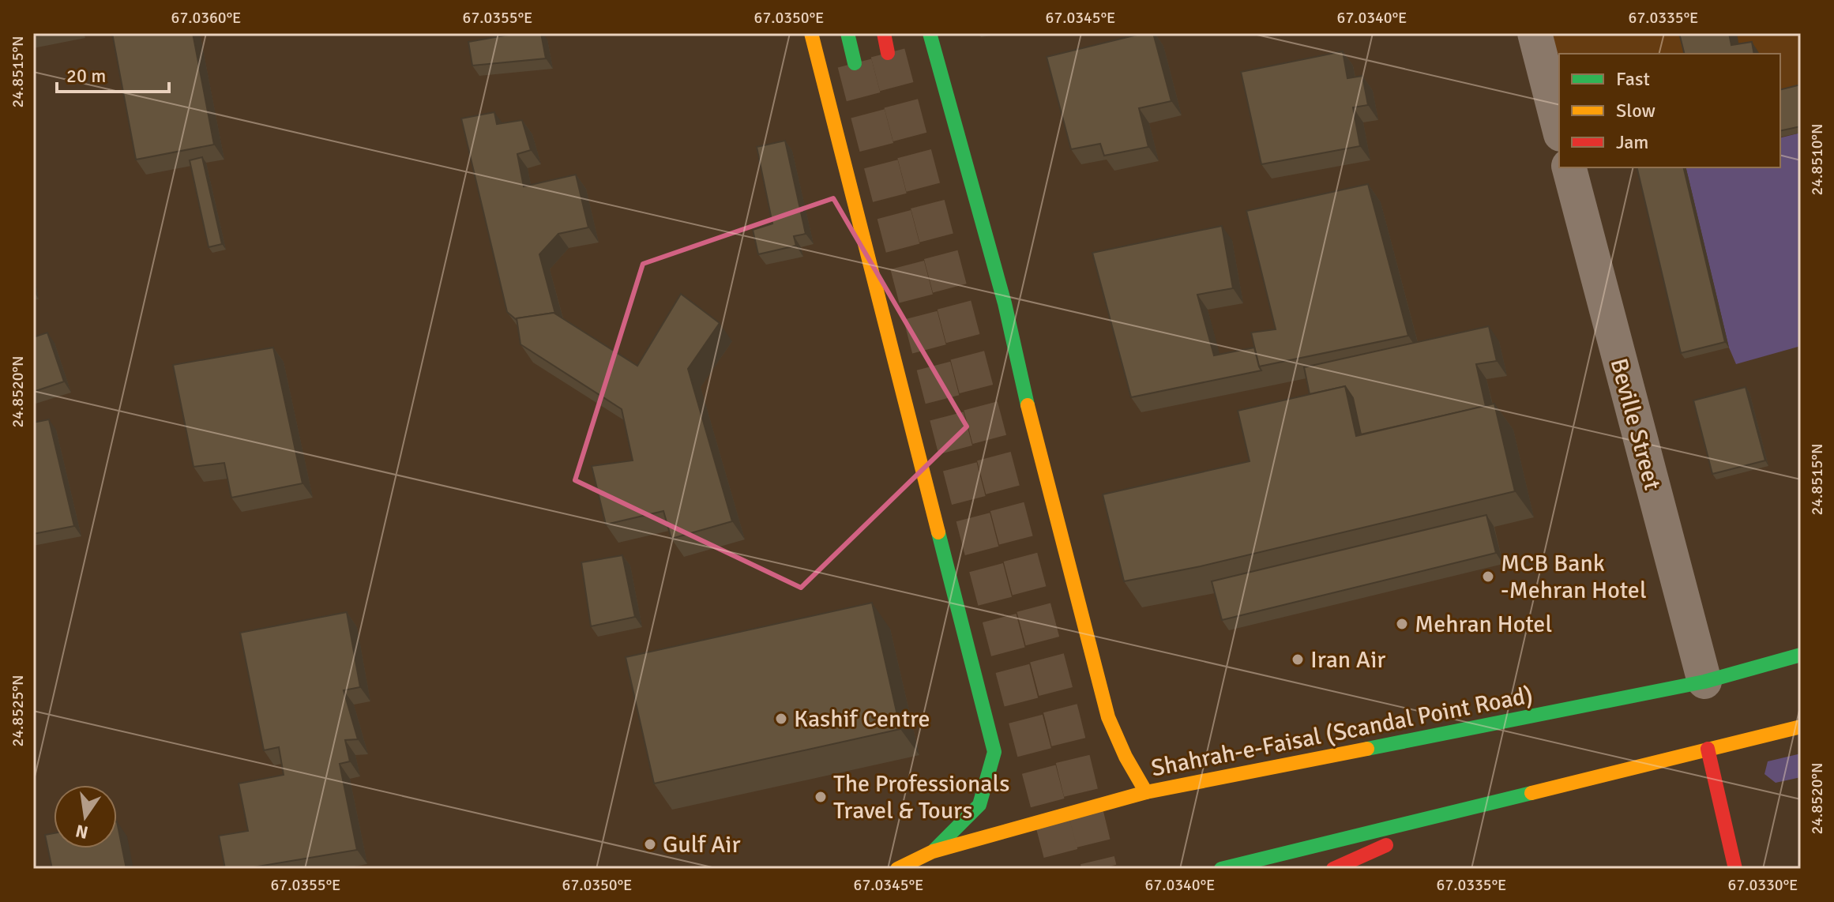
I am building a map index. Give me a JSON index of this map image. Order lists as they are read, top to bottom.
{
  "streets": {
    "main road": ["Shahrah-e-Faisal (Scandal Point Road)"],
    "street": ["Beville Street"]
  },
  "crossings": [
    ["Beville Street", "Shahrah-e-Faisal (Scandal Point Road)"]
  ],
  "places": [
    "MCB Bank -Mehran Hotel",
    "Mehran Hotel",
    "Iran Air",
    "Kashif Centre",
    "The Professionals Travel & Tours",
    "Gulf Air"
  ],
  "legend": ["Fast", "Slow", "Jam"],
  "scale_bar": "20 m",
  "north": "bottom",
  "coordinates": [
    "67.0360°E",
    "67.0355°E",
    "67.0350°E",
    "67.0345°E",
    "67.0340°E",
    "67.0335°E",
    "24.8515°N",
    "24.8510°N",
    "24.8520°N",
    "24.8525°N",
    "67.0330°E"
  ]
}
